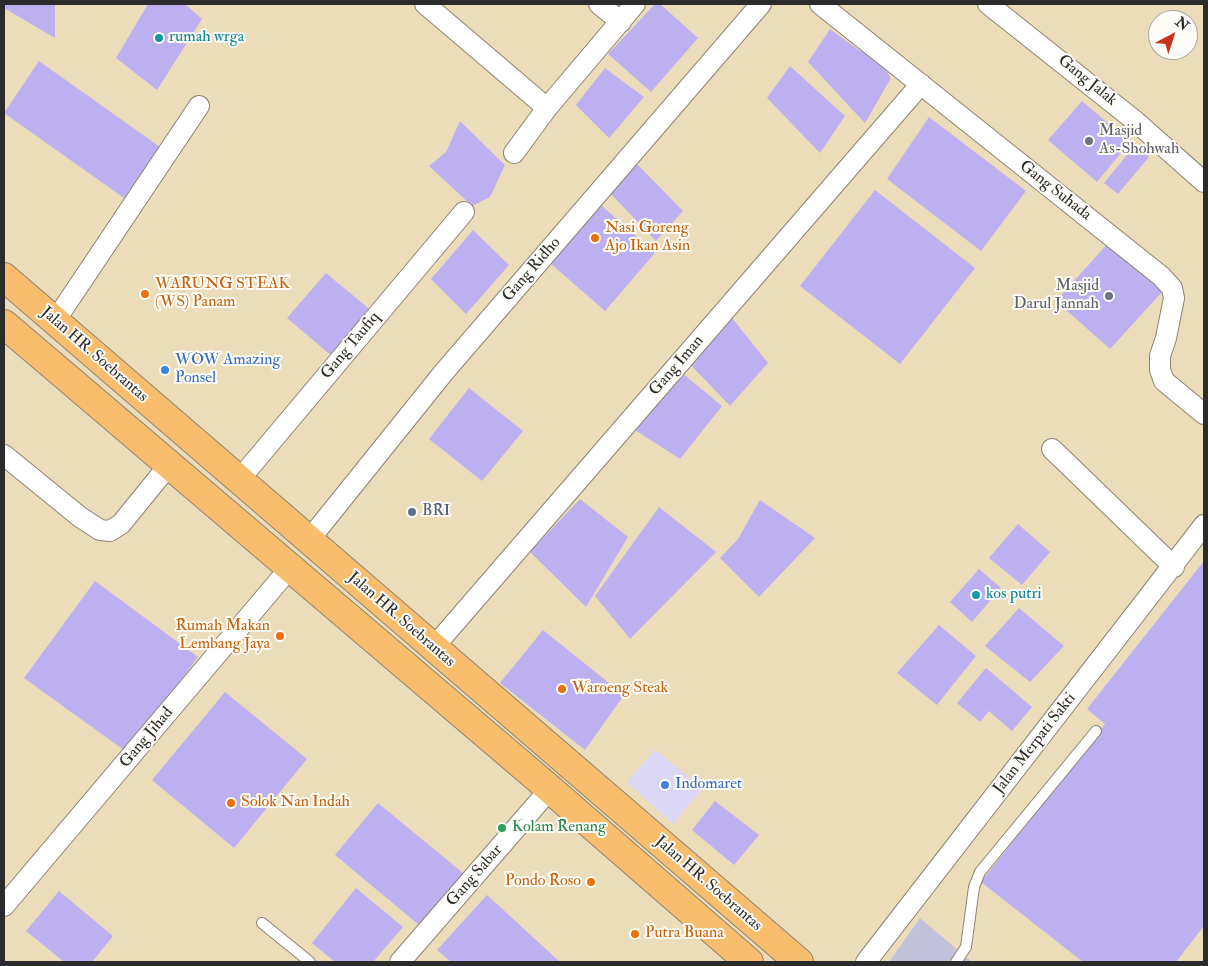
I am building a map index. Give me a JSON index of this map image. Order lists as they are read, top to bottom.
{
  "streets": {
    "main road": ["Jalan HR. Soebrantas"],
    "street": [
      "Gang Jalak",
      "Gang Suhada",
      "Gang Ridho",
      "Gang Taufiq",
      "Gang Iman",
      "Gang Jihad",
      "Jalan Merpati Sakti",
      "Gang Sabar"
    ]
  },
  "crossings": [
    ["Gang Suhada", "Gang Iman"],
    ["Gang Ridho", "Jalan HR. Soebrantas"],
    ["Gang Taufiq", "Jalan HR. Soebrantas"],
    ["Jalan HR. Soebrantas", "Gang Iman"],
    ["Jalan HR. Soebrantas", "Gang Jihad"],
    ["Jalan HR. Soebrantas", "Gang Sabar"]
  ],
  "places": [
    "rumah wrga",
    "Masjid As-Shohwah",
    "Nasi Goreng Ajo Ikan Asin",
    "WARUNG STEAK (WS) Panam",
    "Masjid Darul Jannah",
    "WOW Amazing Ponsel",
    "BRI",
    "kos putri",
    "Rumah Makan Lembang Jaya",
    "Waroeng Steak",
    "Indomaret",
    "Solok Nan Indah",
    "Kolam Renang",
    "Pondo Roso",
    "Putra Buana"
  ],
  "north": "top right"
}
